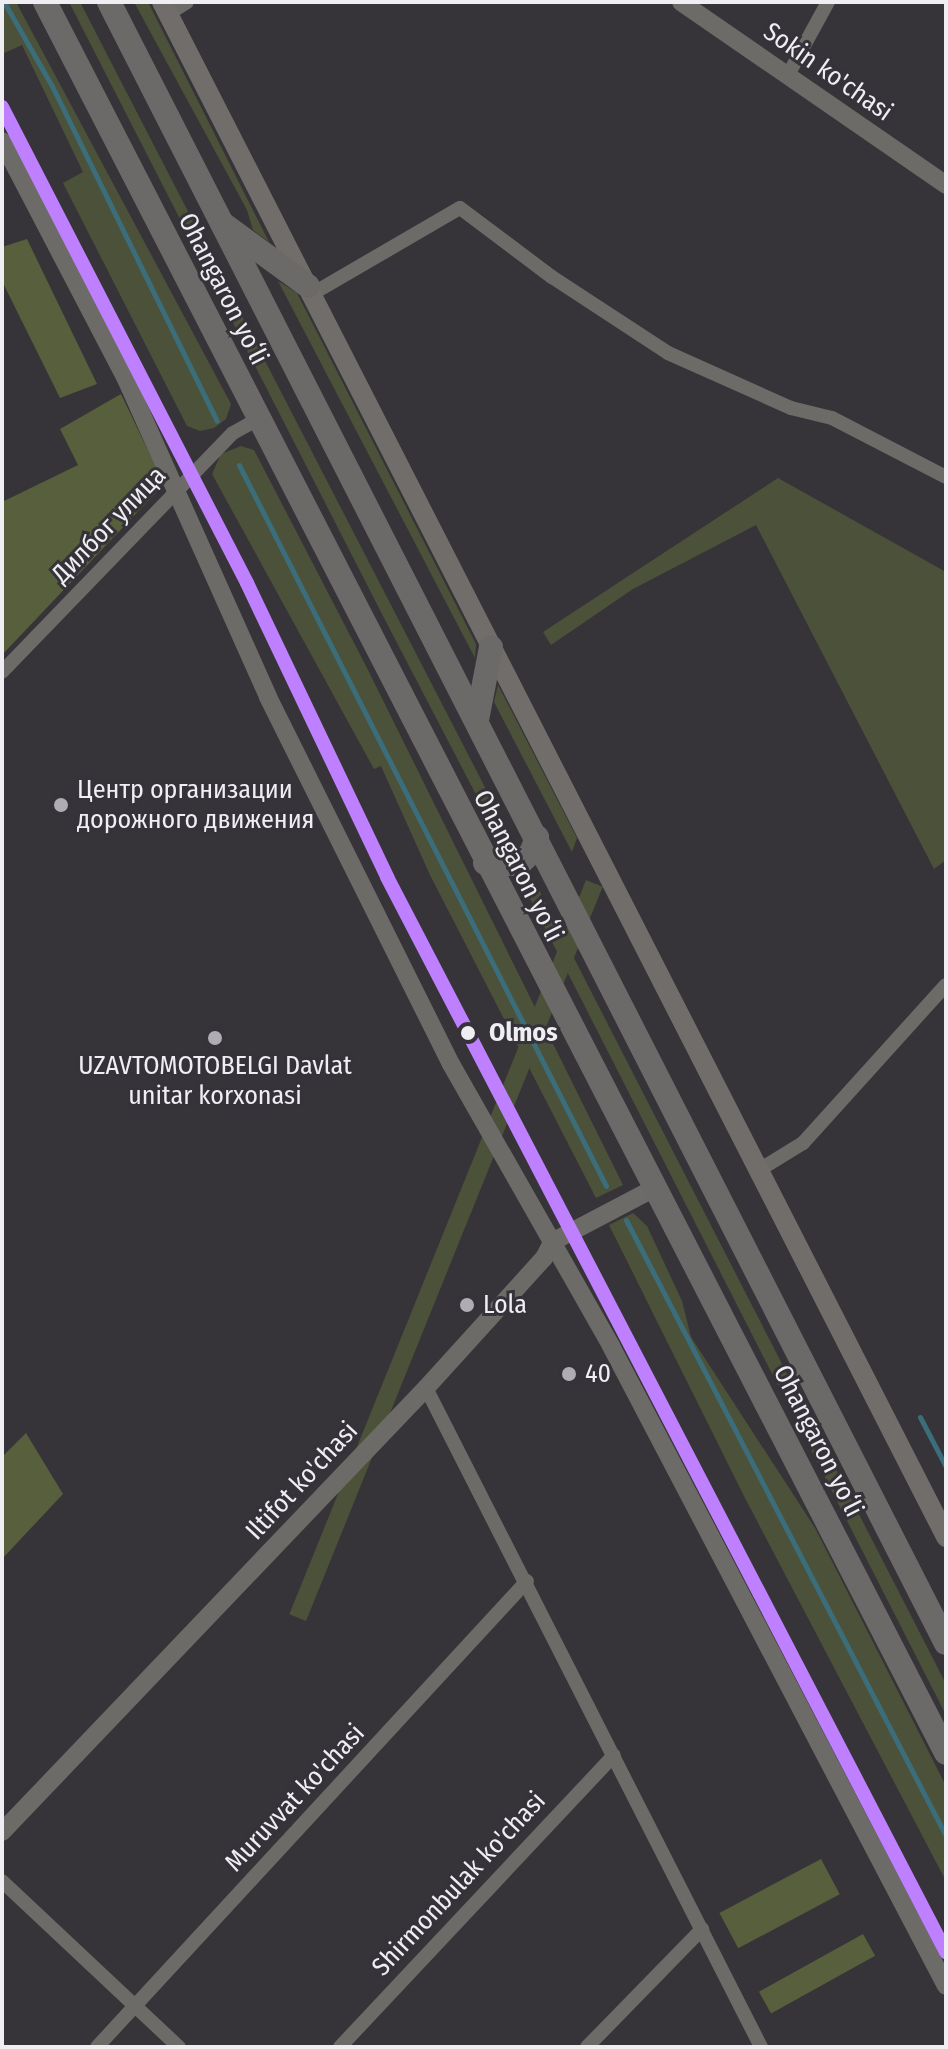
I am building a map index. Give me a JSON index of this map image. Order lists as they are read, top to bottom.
{
  "streets": {
    "highway": ["Ohangaron yoʻli"],
    "street": [
      "Sokin ko'chasi",
      "Дилбог улица",
      "Iltifot ko'chasi",
      "Muruvvat ko'chasi",
      "Shirmonbulak ko'chasi"
    ]
  },
  "crossings": [
    ["Ohangaron yoʻli", "Дилбог улица"],
    ["Ohangaron yoʻli", "Iltifot ko'chasi"]
  ],
  "places": [
    "Центр организации дорожного движения",
    "Olmos",
    "UZAVTOMOTOBELGI Davlat unitar korxonasi",
    "Lola",
    "40"
  ]
}
